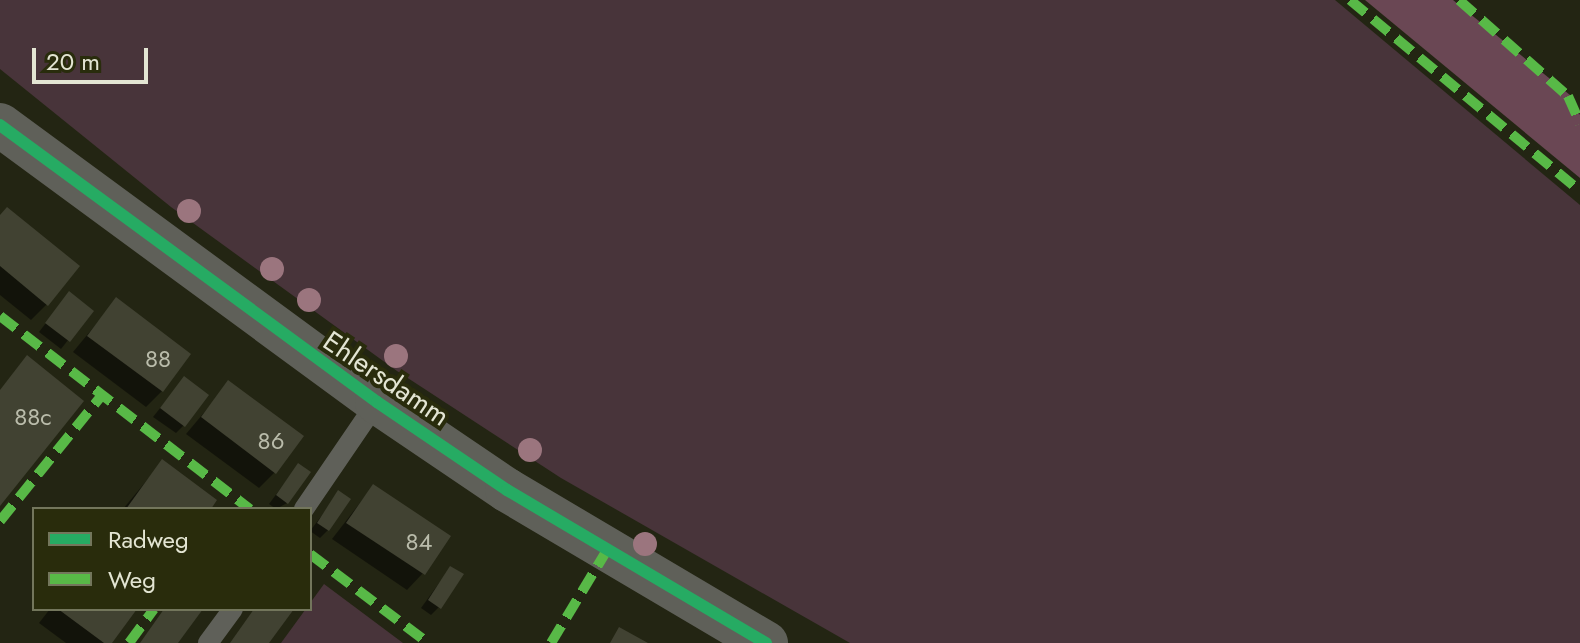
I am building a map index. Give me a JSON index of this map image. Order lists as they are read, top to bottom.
{
  "streets": {
    "street": ["Ehlersdamm"]
  },
  "house_numbers": [
    "88",
    "88c",
    "86",
    "84"
  ],
  "legend": ["Radweg", "Weg"],
  "scale_bar": "20 m"
}
